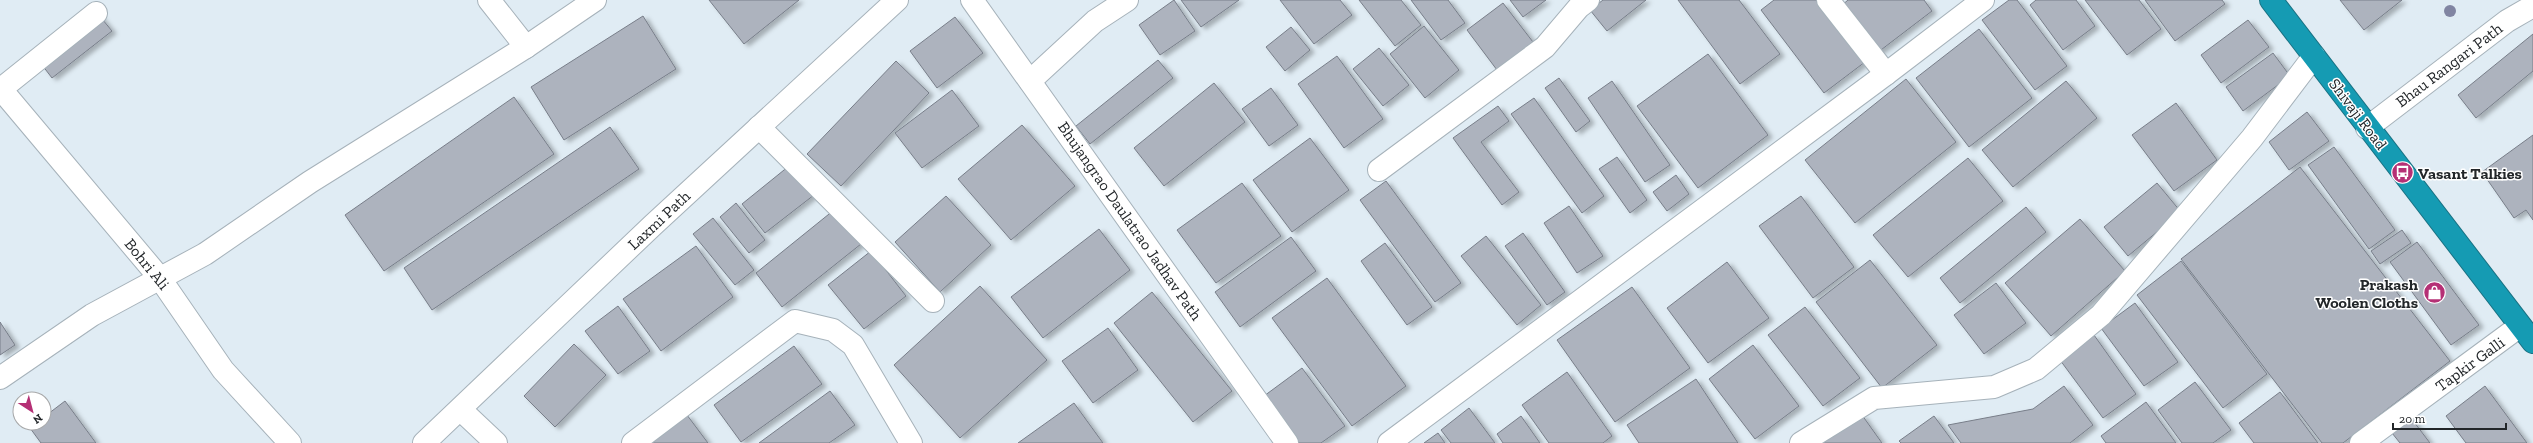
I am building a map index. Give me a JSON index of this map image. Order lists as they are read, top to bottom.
{
  "streets": {
    "highway": ["Shivaji Road"],
    "street": [
      "Bhau Rangari Path",
      "Laxmi Path",
      "Bhujangrao Daulatrao Jadhav Path",
      "Bohri Ali",
      "Tapkir Galli"
    ]
  },
  "crossings": [
    ["Bhau Rangari Path", "Shivaji Road"],
    ["Shivaji Road", "Tapkir Galli"]
  ],
  "places": {
    "bus stop": ["Vasant Talkies"],
    "shop": ["Prakash Woolen Cloths"]
  },
  "scale_bar": "20 m",
  "north": "bottom right"
}
